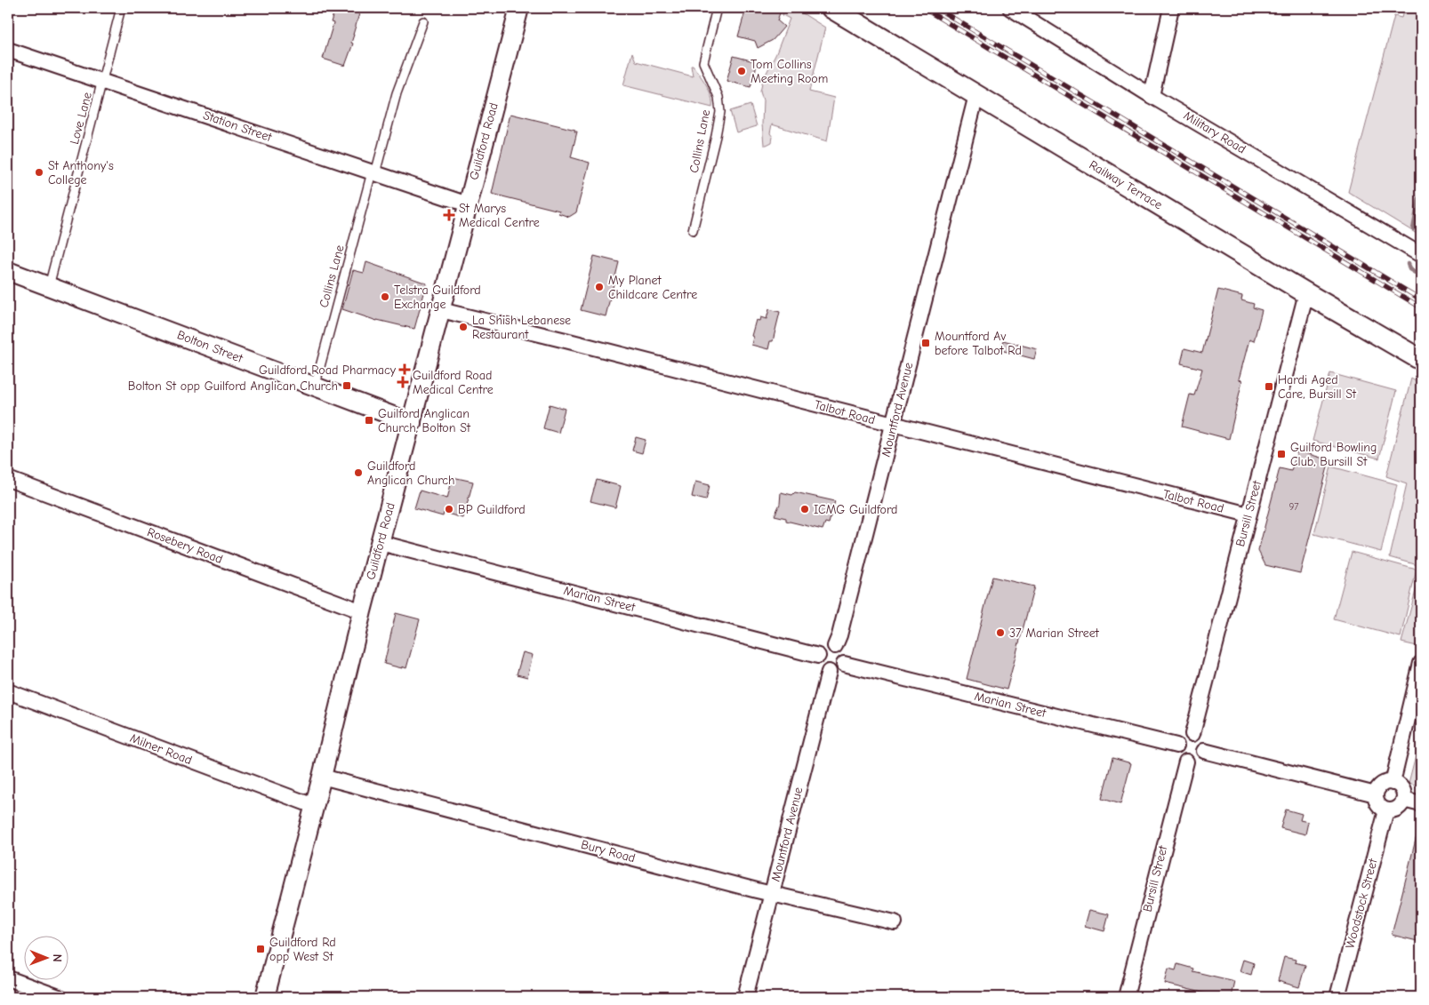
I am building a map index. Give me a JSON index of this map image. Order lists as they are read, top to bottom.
{
  "streets": {
    "main road": ["Railway Terrace"],
    "street": [
      "Station Street",
      "Military Road",
      "Guildford Road",
      "Bolton Street",
      "Mountford Avenue",
      "Talbot Road",
      "Bursill Street",
      "Rosebery Road",
      "Marian Street",
      "Milner Road",
      "Bury Road",
      "Woodstock Street"
    ],
    "lane": ["Love Lane", "Collins Lane"]
  },
  "crossings": [
    ["Love Lane", "Station Street"],
    ["Love Lane", "Bolton Street"],
    ["Station Street", "Guildford Road"],
    ["Station Street", "Collins Lane"],
    ["Guildford Road", "Bolton Street"],
    ["Guildford Road", "Talbot Road"],
    ["Guildford Road", "Rosebery Road"],
    ["Guildford Road", "Marian Street"],
    ["Guildford Road", "Milner Road"],
    ["Guildford Road", "Bury Road"],
    ["Collins Lane", "Bolton Street"],
    ["Railway Terrace", "Mountford Avenue"],
    ["Railway Terrace", "Bursill Street"],
    ["Mountford Avenue", "Talbot Road"],
    ["Mountford Avenue", "Marian Street"],
    ["Mountford Avenue", "Bury Road"],
    ["Talbot Road", "Bursill Street"],
    ["Bursill Street", "Marian Street"]
  ],
  "places": {
    "other": [
      "Tom Collins Meeting Room",
      "St Anthony's College",
      "My Planet Childcare Centre",
      "Telstra Guildford Exchange",
      "La Shish Lebanese Restaurant",
      "Guildford Anglican Church",
      "BP Guildford",
      "ICMG Guildford",
      "37 Marian Street"
    ],
    "health": ["St Marys Medical Centre", "Guildford Road Pharmacy", "Guildford Road Medical Centre"],
    "transit": [
      "Mountford Av before Talbot Rd",
      "Bolton St opp Guilford Anglican Church",
      "Hardi Aged Care, Bursill St",
      "Guilford Anglican Church, Bolton St",
      "Guilford Bowling Club, Bursill St",
      "Guildford Rd opp West St"
    ]
  },
  "house_numbers": ["97"],
  "north": "right"
}
